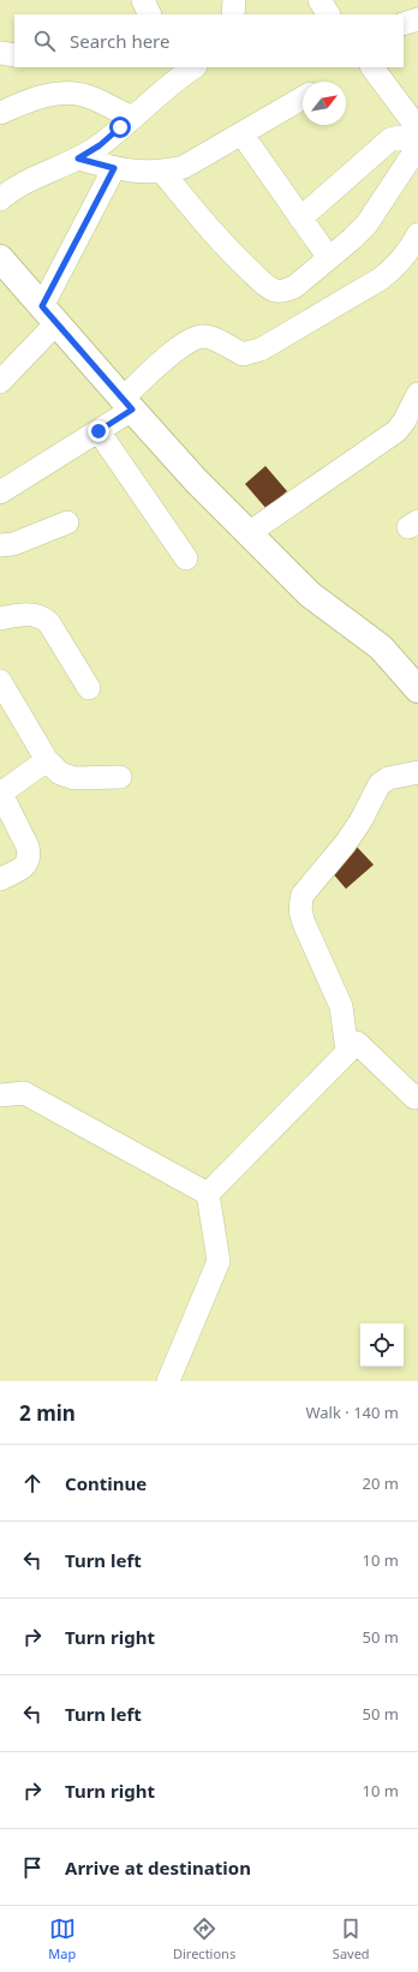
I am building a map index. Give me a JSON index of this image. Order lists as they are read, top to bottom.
{
  "north": "top right",
  "page": {
    "search": "Search here",
    "heading": ["2 min", "Walk · 140 m"],
    "list": [
      ["Continue", "20 m"],
      ["Turn left", "10 m"],
      ["Turn right", "50 m"],
      ["Turn left", "50 m"],
      ["Turn right", "10 m"],
      "Arrive at destination"
    ],
    "nav": ["Map", "Directions", "Saved"]
  }
}
